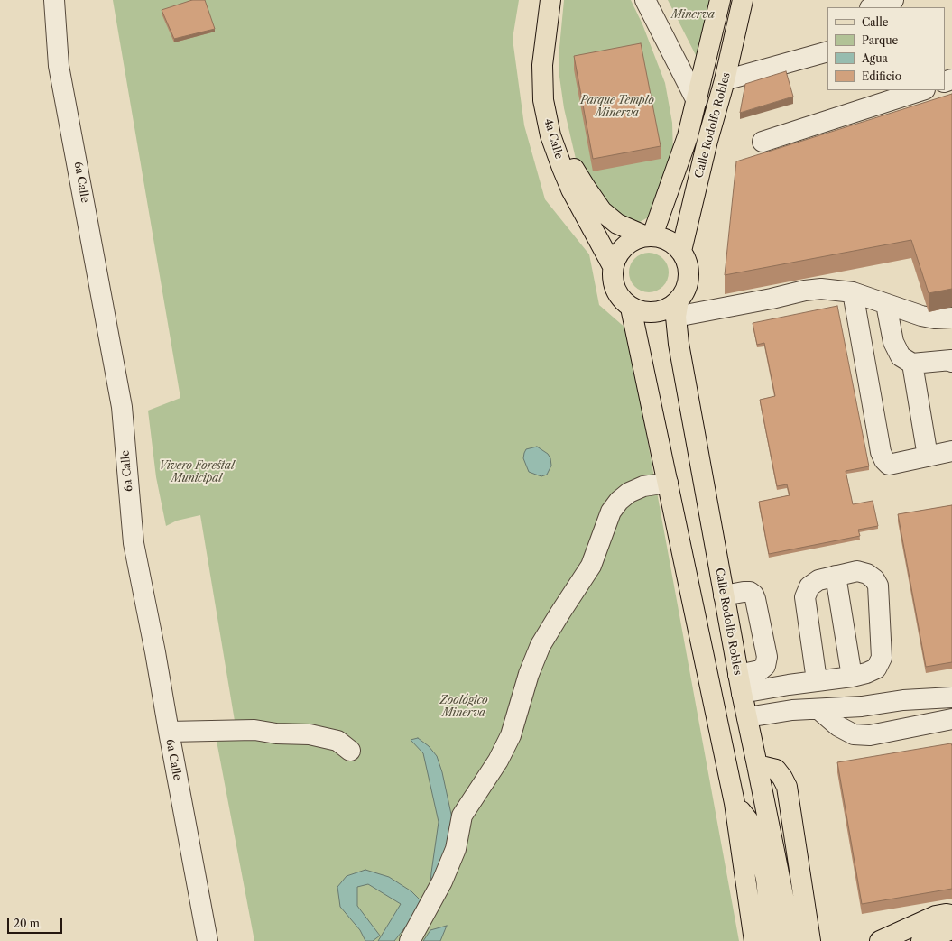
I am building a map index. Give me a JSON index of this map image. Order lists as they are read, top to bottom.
{
  "streets": {
    "main road": ["Calle Rodolfo Robles", "4a Calle"],
    "street": ["6a Calle"]
  },
  "crossings": [
    ["Calle Rodolfo Robles", "4a Calle"]
  ],
  "parks": [
    "Minerva",
    "Parque Templo Minerva",
    "Vivero Forestal Municipal",
    "Zoológico Minerva"
  ],
  "legend": [
    "Calle",
    "Parque",
    "Agua",
    "Edificio"
  ],
  "scale_bar": "20 m"
}
